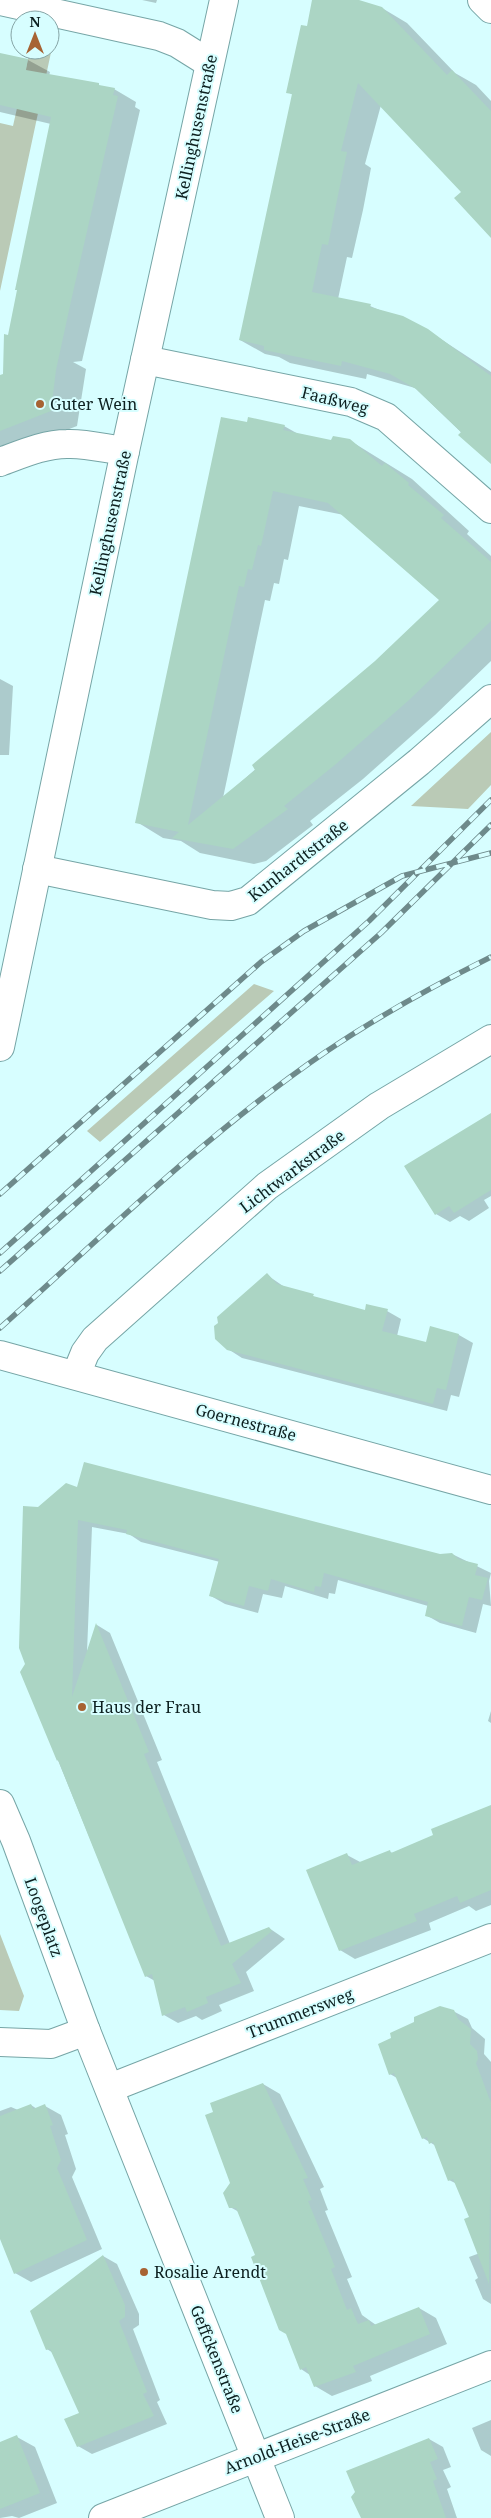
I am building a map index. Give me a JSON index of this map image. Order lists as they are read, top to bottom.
{
  "streets": {
    "street": [
      "Kellinghusenstraße",
      "Faaßweg",
      "Kunhardtstraße",
      "Lichtwarkstraße",
      "Goernestraße",
      "Loogeplatz",
      "Trummersweg",
      "Geffckenstraße",
      "Arnold-Heise-Straße"
    ]
  },
  "crossings": [
    ["Kellinghusenstraße", "Faaßweg"],
    ["Kellinghusenstraße", "Kunhardtstraße"],
    ["Lichtwarkstraße", "Goernestraße"],
    ["Loogeplatz", "Trummersweg"],
    ["Loogeplatz", "Geffckenstraße"],
    ["Trummersweg", "Geffckenstraße"],
    ["Geffckenstraße", "Arnold-Heise-Straße"]
  ],
  "places": ["Guter Wein", "Haus der Frau", "Rosalie Arendt"],
  "north": "top"
}
